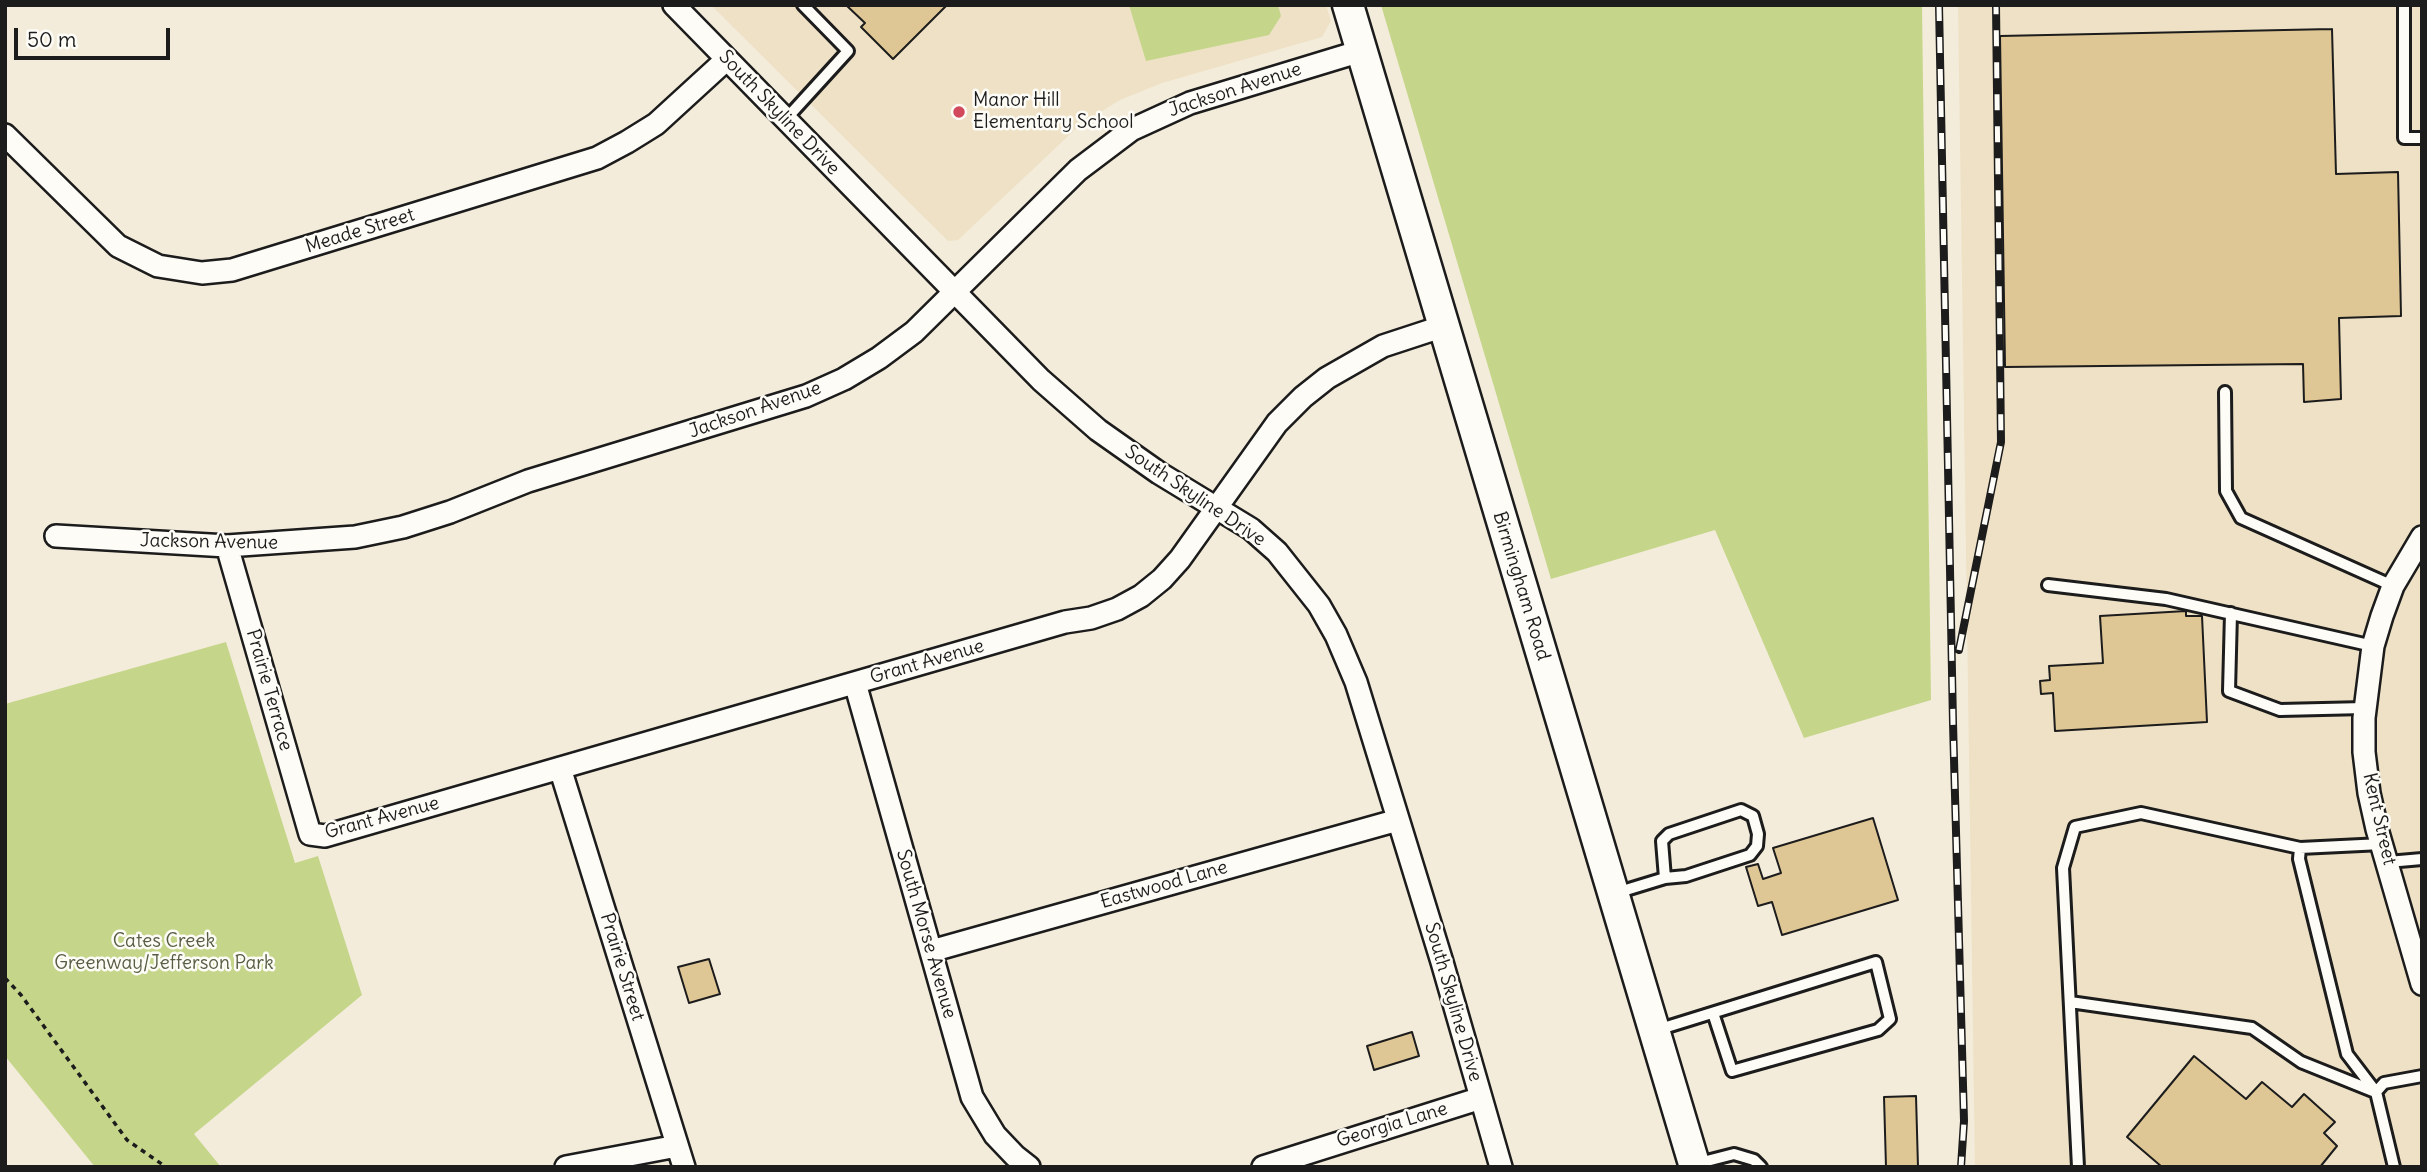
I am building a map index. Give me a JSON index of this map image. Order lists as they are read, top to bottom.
{
  "streets": {
    "street": [
      "Jackson Avenue",
      "South Skyline Drive",
      "Meade Street",
      "Birmingham Road",
      "Grant Avenue",
      "Prairie Terrace",
      "Kent Street",
      "Eastwood Lane",
      "South Morse Avenue",
      "Prairie Street",
      "Georgia Lane"
    ]
  },
  "crossings": [
    ["Jackson Avenue", "South Skyline Drive"],
    ["Jackson Avenue", "Birmingham Road"],
    ["Jackson Avenue", "Prairie Terrace"],
    ["South Skyline Drive", "Meade Street"],
    ["South Skyline Drive", "Grant Avenue"],
    ["South Skyline Drive", "Eastwood Lane"],
    ["South Skyline Drive", "Georgia Lane"],
    ["Birmingham Road", "Grant Avenue"],
    ["Grant Avenue", "Prairie Terrace"],
    ["Grant Avenue", "South Morse Avenue"],
    ["Grant Avenue", "Prairie Street"],
    ["Eastwood Lane", "South Morse Avenue"]
  ],
  "parks": ["Cates Creek Greenway/Jefferson Park"],
  "places": ["Manor Hill Elementary School"],
  "scale_bar": "50 m"
}
